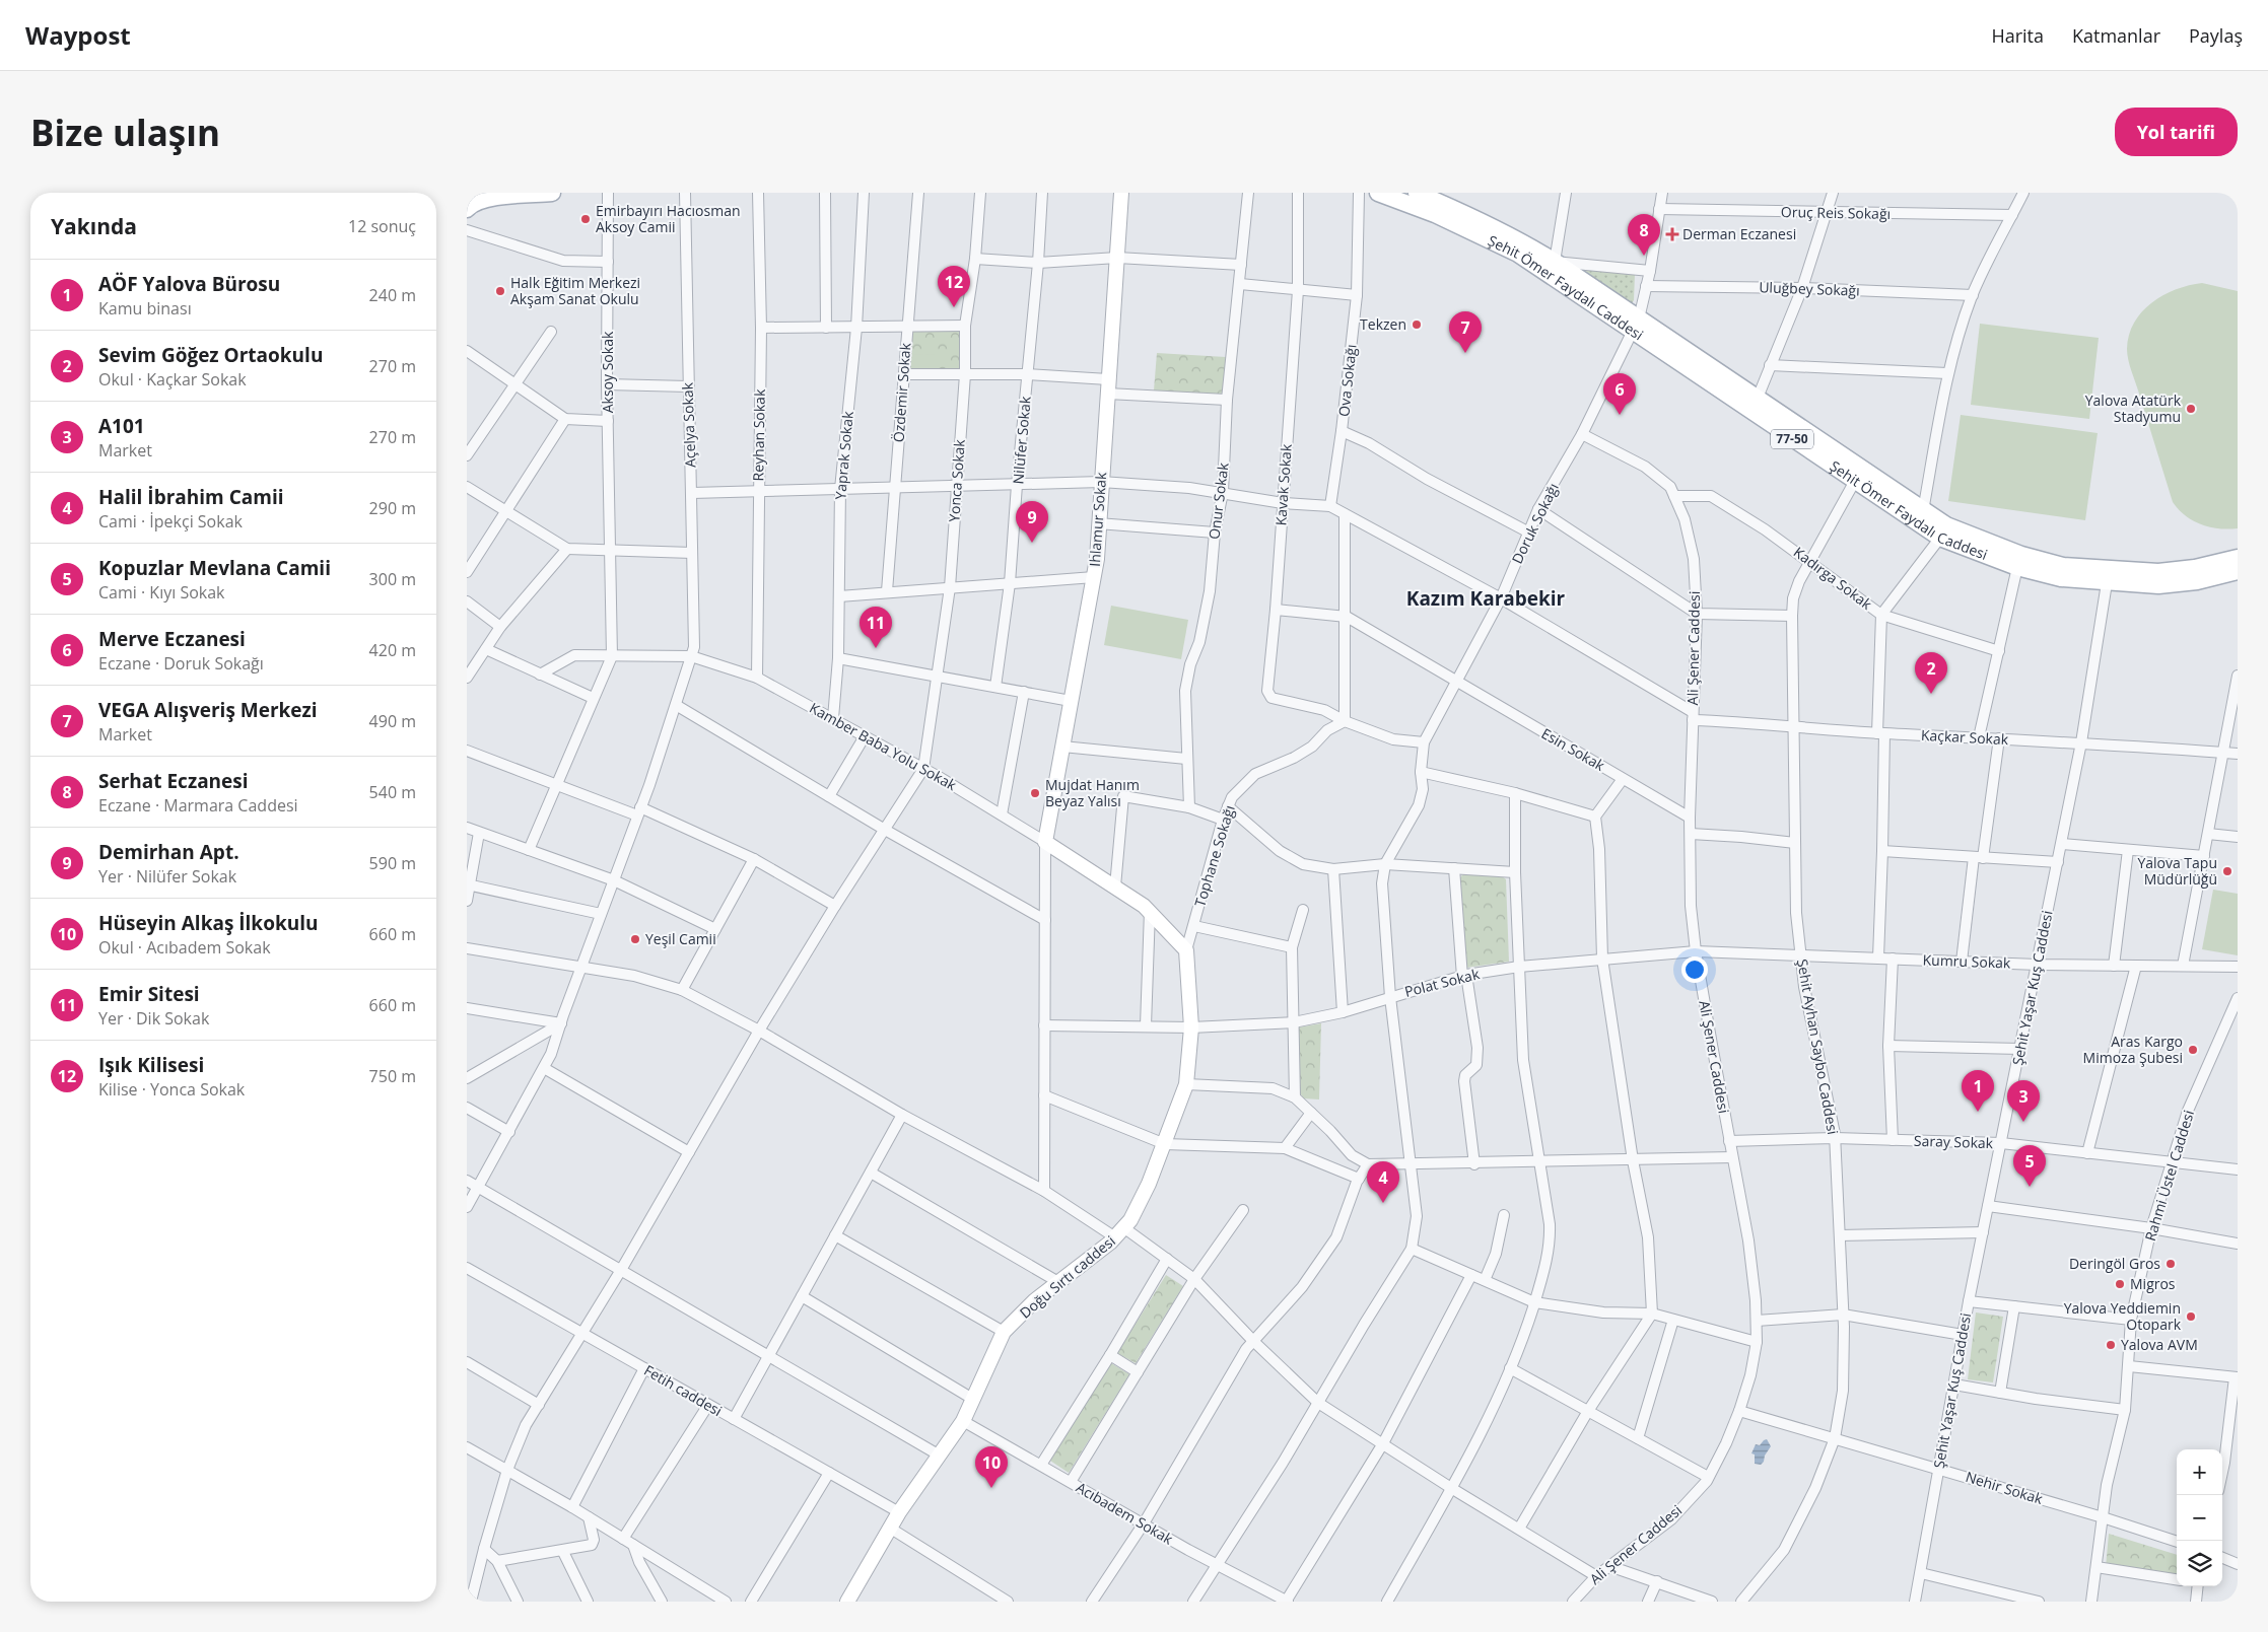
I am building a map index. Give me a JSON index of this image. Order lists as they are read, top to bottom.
{
  "streets": {
    "main road": ["Şehit Ömer Faydalı Caddesi", "77-50"],
    "street": [
      "Oruç Reis Sokağı",
      "Uluğbey Sokağı",
      "Aksoy Sokak",
      "Ova Sokağı",
      "Özdemir Sokak",
      "Açelya Sokak",
      "Reyhan Sokak",
      "Nilüfer Sokak",
      "Yaprak Sokak",
      "Yonca Sokak",
      "Kavak Sokak",
      "Onur Sokak",
      "Ihlamur Sokak",
      "Doruk Sokağı",
      "Kadırga Sokak",
      "Ali Şener Caddesi",
      "Kaçkar Sokak",
      "Kamber Baba Yolu Sokak",
      "Esin Sokak",
      "Tophane Sokağı",
      "Kumru Sokak",
      "Polat Sokak",
      "Şehit Yaşar Kuş Caddesi",
      "Şehit Ayhan Saybo Caddesi",
      "Saray Sokak",
      "Rahmi Üstel Caddesi",
      "Doğu Sırtı caddesi",
      "Fetih caddesi",
      "Nehir Sokak",
      "Acıbadem Sokak"
    ]
  },
  "crossings": [
    ["Oruç Reis Sokağı", "Doruk Sokağı"],
    ["Şehit Ömer Faydalı Caddesi", "Doruk Sokağı"],
    ["Şehit Ömer Faydalı Caddesi", "Şehit Yaşar Kuş Caddesi"],
    ["Şehit Ömer Faydalı Caddesi", "Şehit Ayhan Saybo Caddesi"],
    ["Uluğbey Sokağı", "Doruk Sokağı"],
    ["Aksoy Sokak", "Kamber Baba Yolu Sokak"],
    ["Açelya Sokak", "Kamber Baba Yolu Sokak"],
    ["Reyhan Sokak", "Kamber Baba Yolu Sokak"],
    ["Yaprak Sokak", "Kamber Baba Yolu Sokak"],
    ["Yonca Sokak", "Kamber Baba Yolu Sokak"],
    ["Kavak Sokak", "Tophane Sokağı"],
    ["Ihlamur Sokak", "Kamber Baba Yolu Sokak"],
    ["Doruk Sokağı", "Ali Şener Caddesi"],
    ["Doruk Sokağı", "Esin Sokak"],
    ["Kadırga Sokak", "Ali Şener Caddesi"],
    ["Kadırga Sokak", "Şehit Ayhan Saybo Caddesi"],
    ["Ali Şener Caddesi", "Kaçkar Sokak"],
    ["Ali Şener Caddesi", "Esin Sokak"],
    ["Ali Şener Caddesi", "Kumru Sokak"],
    ["Ali Şener Caddesi", "Polat Sokak"],
    ["Ali Şener Caddesi", "Saray Sokak"],
    ["Ali Şener Caddesi", "Nehir Sokak"],
    ["Kaçkar Sokak", "Şehit Yaşar Kuş Caddesi"],
    ["Kaçkar Sokak", "Şehit Ayhan Saybo Caddesi"],
    ["Kamber Baba Yolu Sokak", "Tophane Sokağı"],
    ["Kamber Baba Yolu Sokak", "Doğu Sırtı caddesi"],
    ["Tophane Sokağı", "Doğu Sırtı caddesi"],
    ["Kumru Sokak", "Polat Sokak"],
    ["Kumru Sokak", "Şehit Yaşar Kuş Caddesi"],
    ["Kumru Sokak", "Şehit Ayhan Saybo Caddesi"],
    ["Polat Sokak", "Doğu Sırtı caddesi"],
    ["Şehit Yaşar Kuş Caddesi", "Saray Sokak"],
    ["Şehit Yaşar Kuş Caddesi", "Nehir Sokak"],
    ["Şehit Ayhan Saybo Caddesi", "Saray Sokak"],
    ["Şehit Ayhan Saybo Caddesi", "Nehir Sokak"],
    ["Saray Sokak", "Rahmi Üstel Caddesi"],
    ["Rahmi Üstel Caddesi", "Nehir Sokak"],
    ["Doğu Sırtı caddesi", "Fetih caddesi"],
    ["Doğu Sırtı caddesi", "Acıbadem Sokak"]
  ],
  "districts": ["Kazım Karabekir"],
  "places": {
    "other": [
      "Emirbayırı Hacıosman Aksoy Camii",
      "Halk Eğitim Merkezi Akşam Sanat Okulu",
      "Tekzen",
      "Yalova Atatürk Stadyumu",
      "Mujdat Hanım Beyaz Yalısı",
      "Yalova Tapu Müdürlüğü",
      "Yeşil Camii",
      "Aras Kargo Mimoza Şubesi",
      "Deringöl Gros",
      "Migros",
      "Yalova Yeddiemin Otopark",
      "Yalova AVM"
    ],
    "health": ["Derman Eczanesi"]
  },
  "page": {
    "header": "Waypost",
    "nav": ["Harita", "Katmanlar", "Paylaş"],
    "buttons": "Yol tarifi",
    "title": "Bize ulaşın",
    "heading": ["Yakında", "12 sonuç"],
    "pins": [
      "8",
      "12",
      "7",
      "6",
      "9",
      "11",
      "2",
      "1",
      "3",
      "5",
      "4",
      "10"
    ],
    "list": [
      {
        "mark": "1",
        "name": "AÖF Yalova Bürosu",
        "note": "Kamu binası",
        "value": "240 m"
      },
      {
        "mark": "2",
        "name": "Sevim Göğez Ortaokulu",
        "note": "Okul · Kaçkar Sokak",
        "value": "270 m"
      },
      {
        "mark": "3",
        "name": "A101",
        "note": "Market",
        "value": "270 m"
      },
      {
        "mark": "4",
        "name": "Halil İbrahim Camii",
        "note": "Cami · İpekçi Sokak",
        "value": "290 m"
      },
      {
        "mark": "5",
        "name": "Kopuzlar Mevlana Camii",
        "note": "Cami · Kıyı Sokak",
        "value": "300 m"
      },
      {
        "mark": "6",
        "name": "Merve Eczanesi",
        "note": "Eczane · Doruk Sokağı",
        "value": "420 m"
      },
      {
        "mark": "7",
        "name": "VEGA Alışveriş Merkezi",
        "note": "Market",
        "value": "490 m"
      },
      {
        "mark": "8",
        "name": "Serhat Eczanesi",
        "note": "Eczane · Marmara Caddesi",
        "value": "540 m"
      },
      {
        "mark": "9",
        "name": "Demirhan Apt.",
        "note": "Yer · Nilüfer Sokak",
        "value": "590 m"
      },
      {
        "mark": "10",
        "name": "Hüseyin Alkaş İlkokulu",
        "note": "Okul · Acıbadem Sokak",
        "value": "660 m"
      },
      {
        "mark": "11",
        "name": "Emir Sitesi",
        "note": "Yer · Dik Sokak",
        "value": "660 m"
      },
      {
        "mark": "12",
        "name": "Işık Kilisesi",
        "note": "Kilise · Yonca Sokak",
        "value": "750 m"
      }
    ],
    "map_buttons": ["+", "−"]
  }
}
